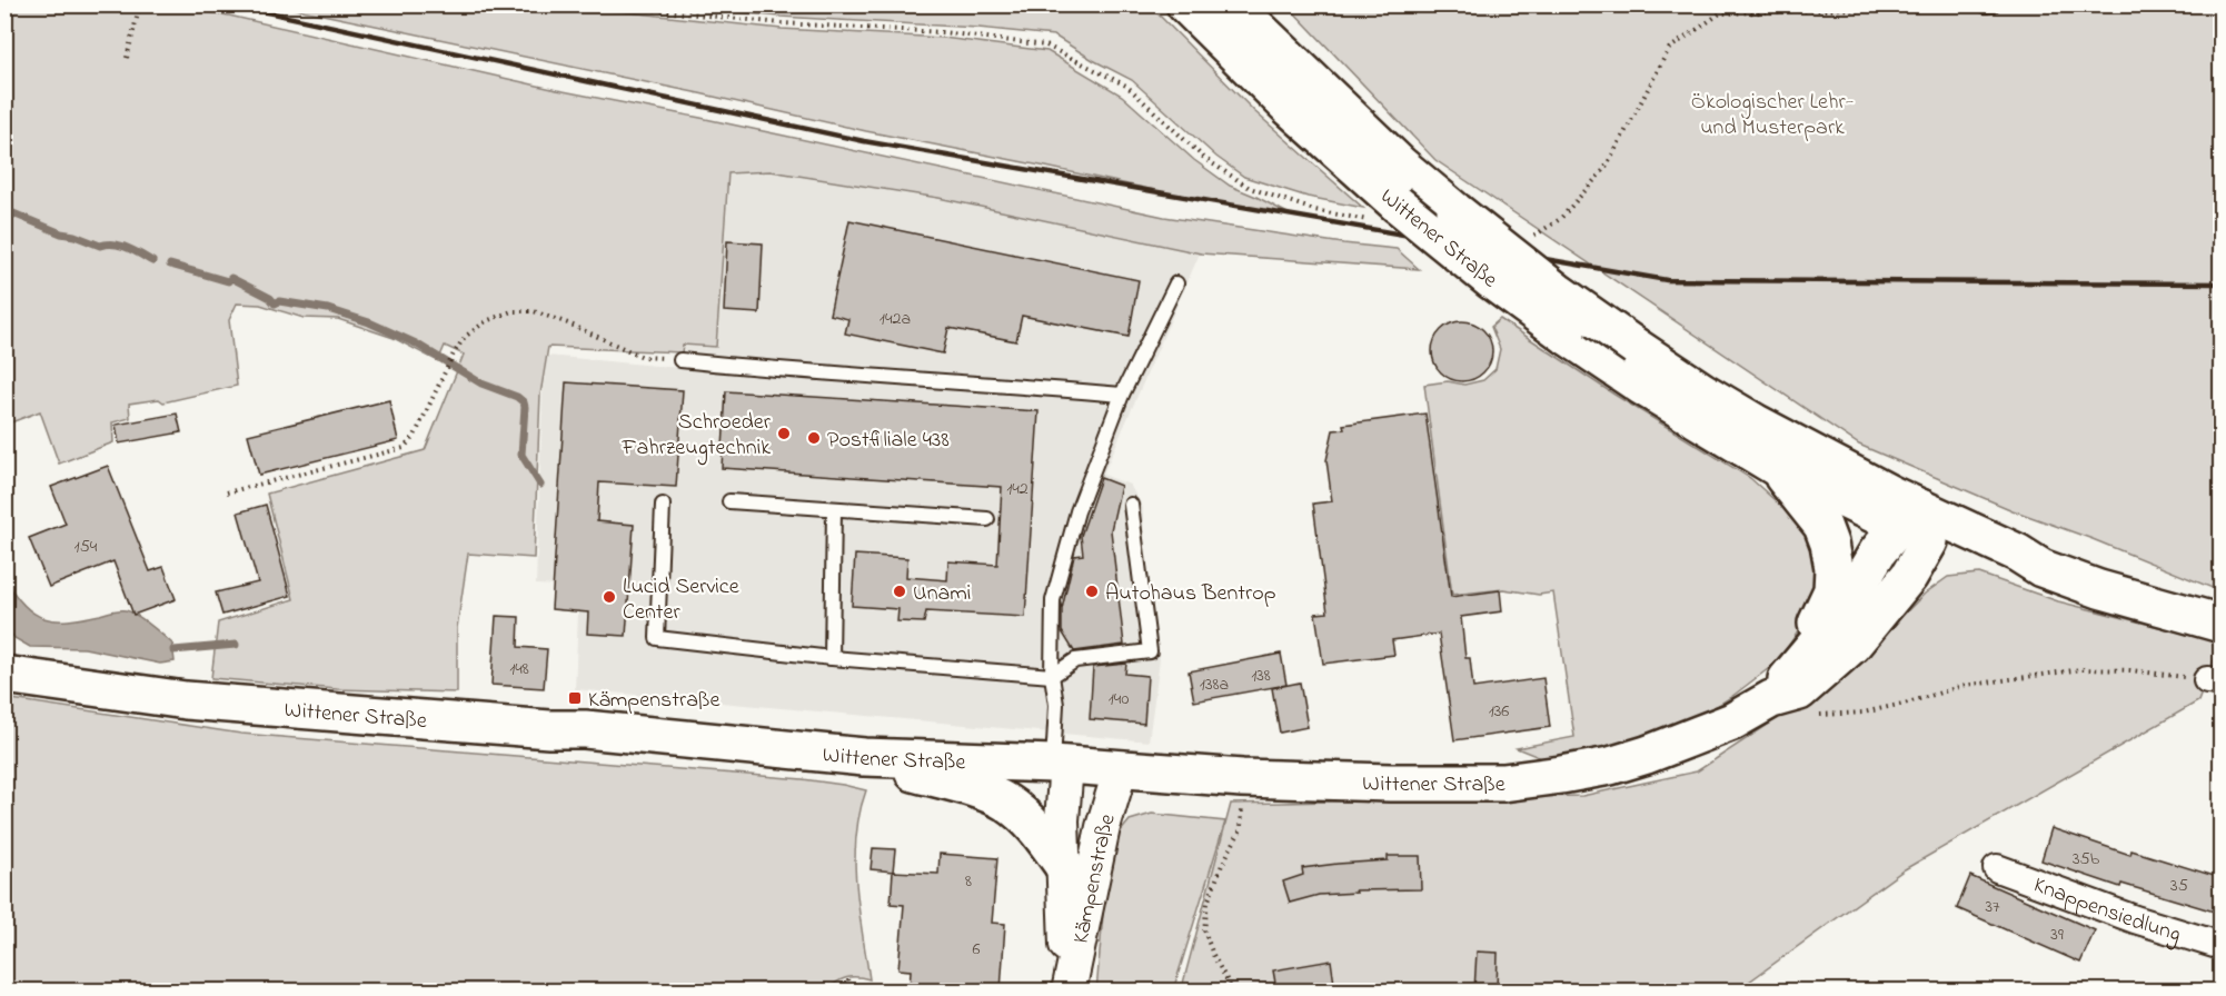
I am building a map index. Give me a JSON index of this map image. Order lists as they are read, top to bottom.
{
  "streets": {
    "main road": ["Wittener Straße"],
    "street": ["Kämpenstraße", "Knappensiedlung"]
  },
  "crossings": [
    ["Wittener Straße", "Kämpenstraße"]
  ],
  "parks": ["Ökologischer Lehr- und Musterpark"],
  "places": {
    "other": [
      "Schroeder Fahrzeugtechnik",
      "Postfiliale 438",
      "Unami",
      "Autohaus Bentrop",
      "Lucid Service Center"
    ],
    "transit": ["Kämpenstraße"]
  },
  "house_numbers": [
    "142a",
    "142",
    "154",
    "148",
    "138",
    "138a",
    "140",
    "136",
    "35b",
    "8",
    "35",
    "37",
    "39",
    "6"
  ]
}
